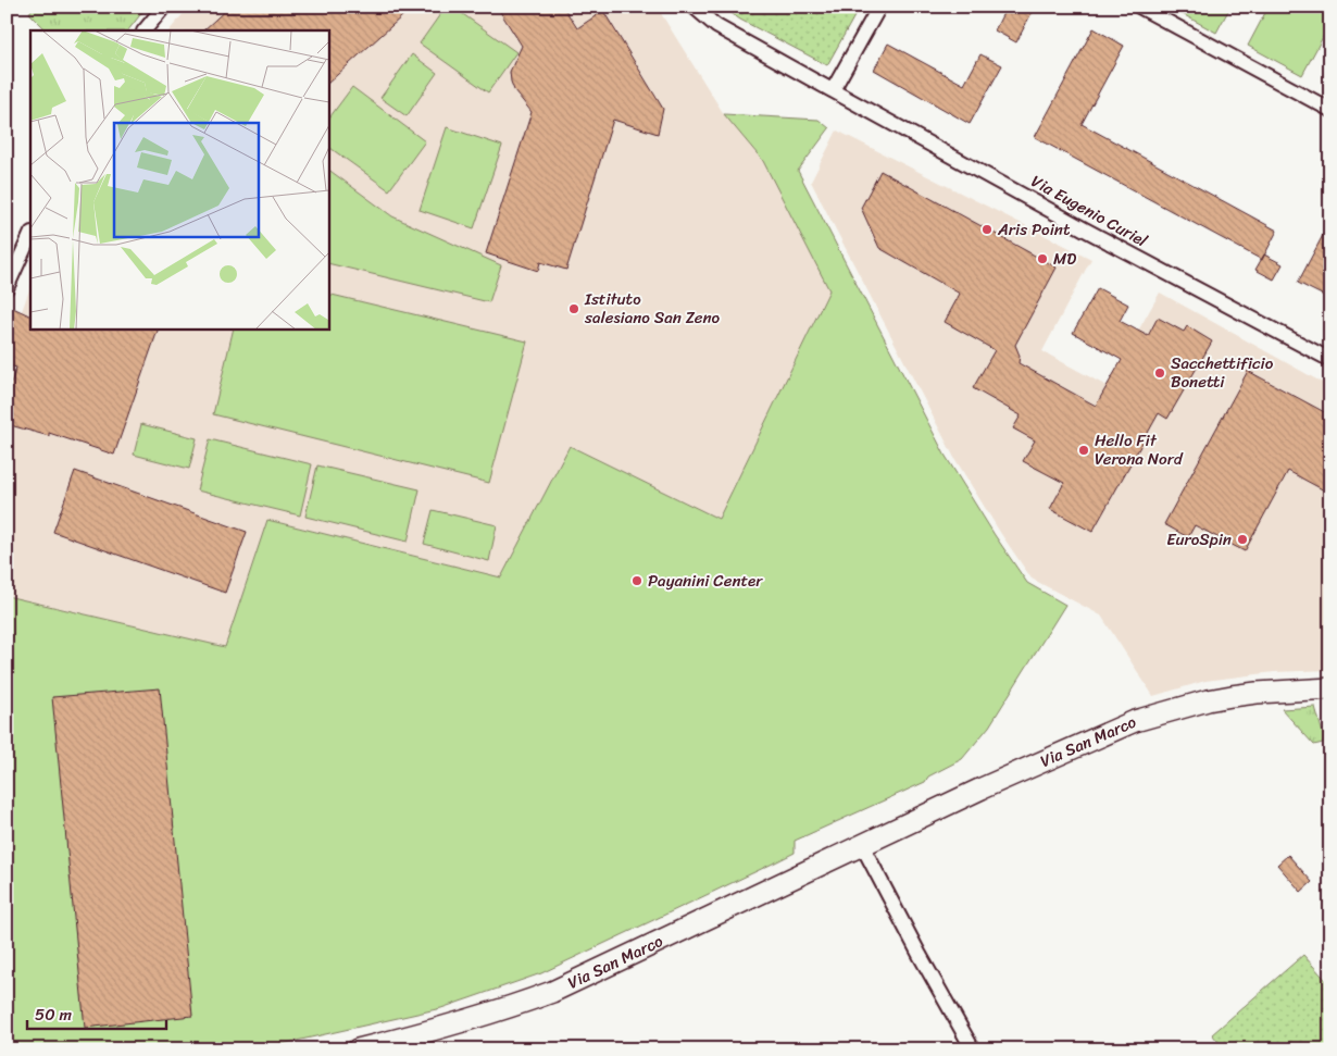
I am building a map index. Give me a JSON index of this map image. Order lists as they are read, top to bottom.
{
  "streets": {
    "main road": ["Via San Marco"],
    "street": ["Via Eugenio Curiel"]
  },
  "places": [
    "Aris Point",
    "MD",
    "Istituto salesiano San Zeno",
    "Sacchettificio Bonetti",
    "Hello Fit Verona Nord",
    "EuroSpin",
    "Payanini Center"
  ],
  "scale_bar": "50 m"
}
